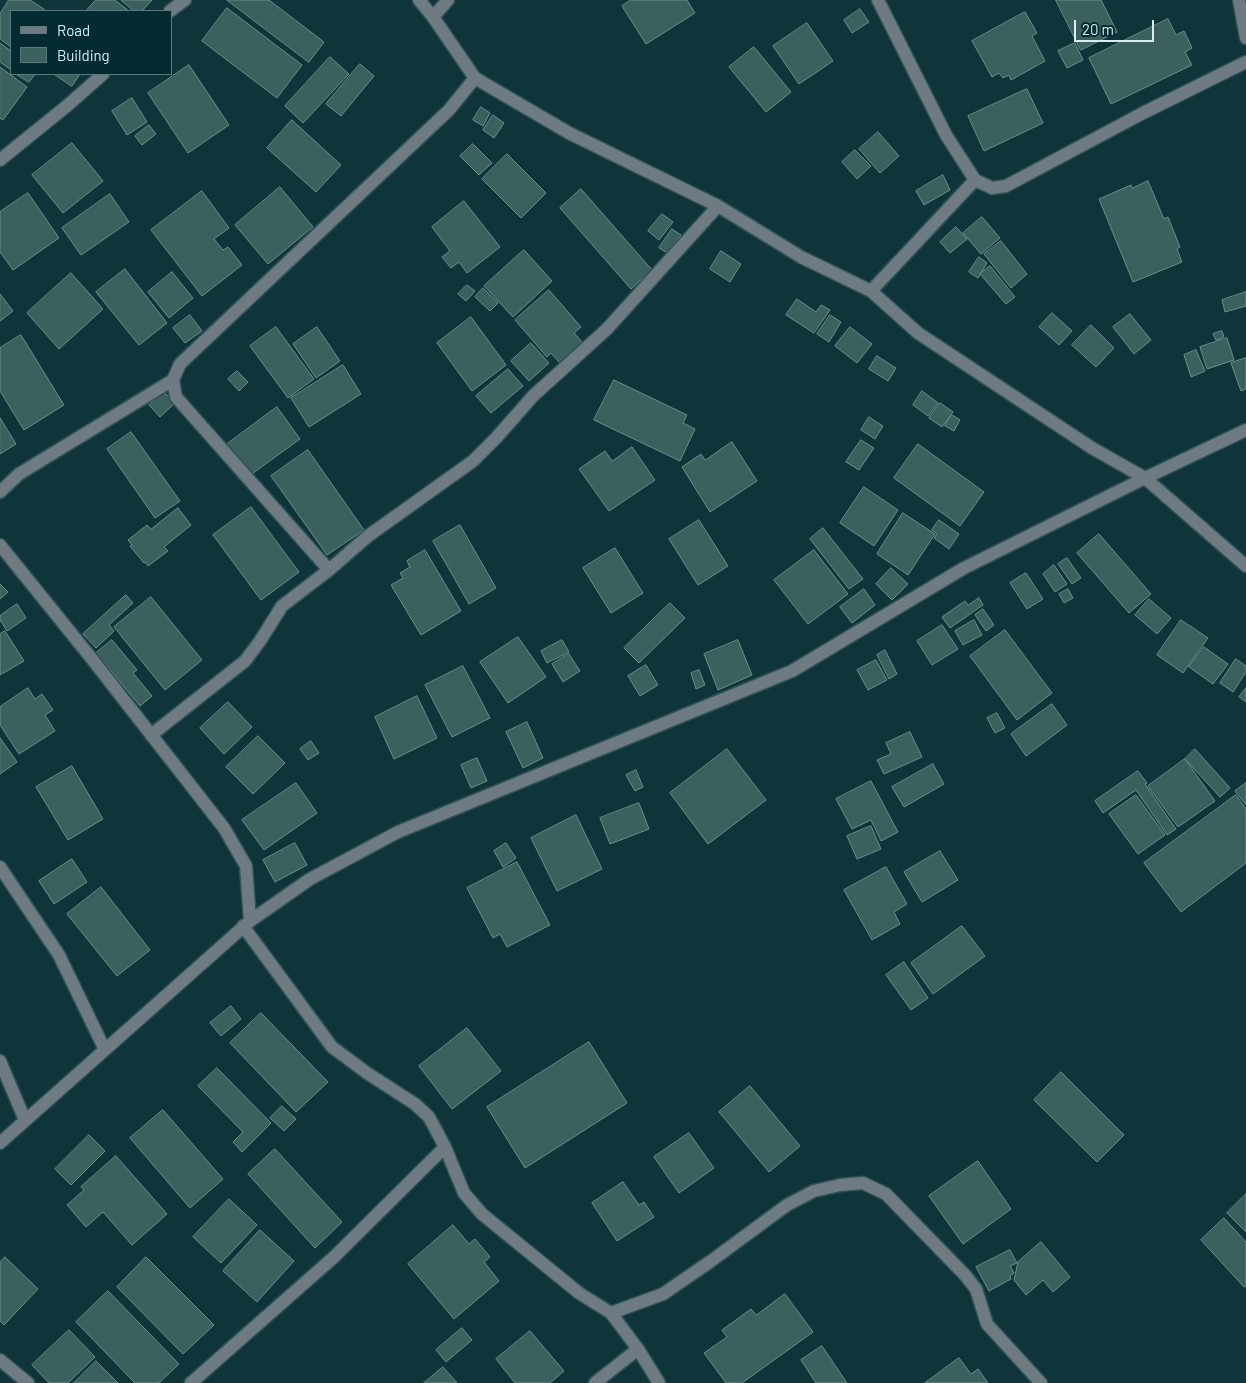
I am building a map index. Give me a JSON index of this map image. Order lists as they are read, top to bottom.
{
  "legend": ["Road", "Building"],
  "scale_bar": "20 m"
}
